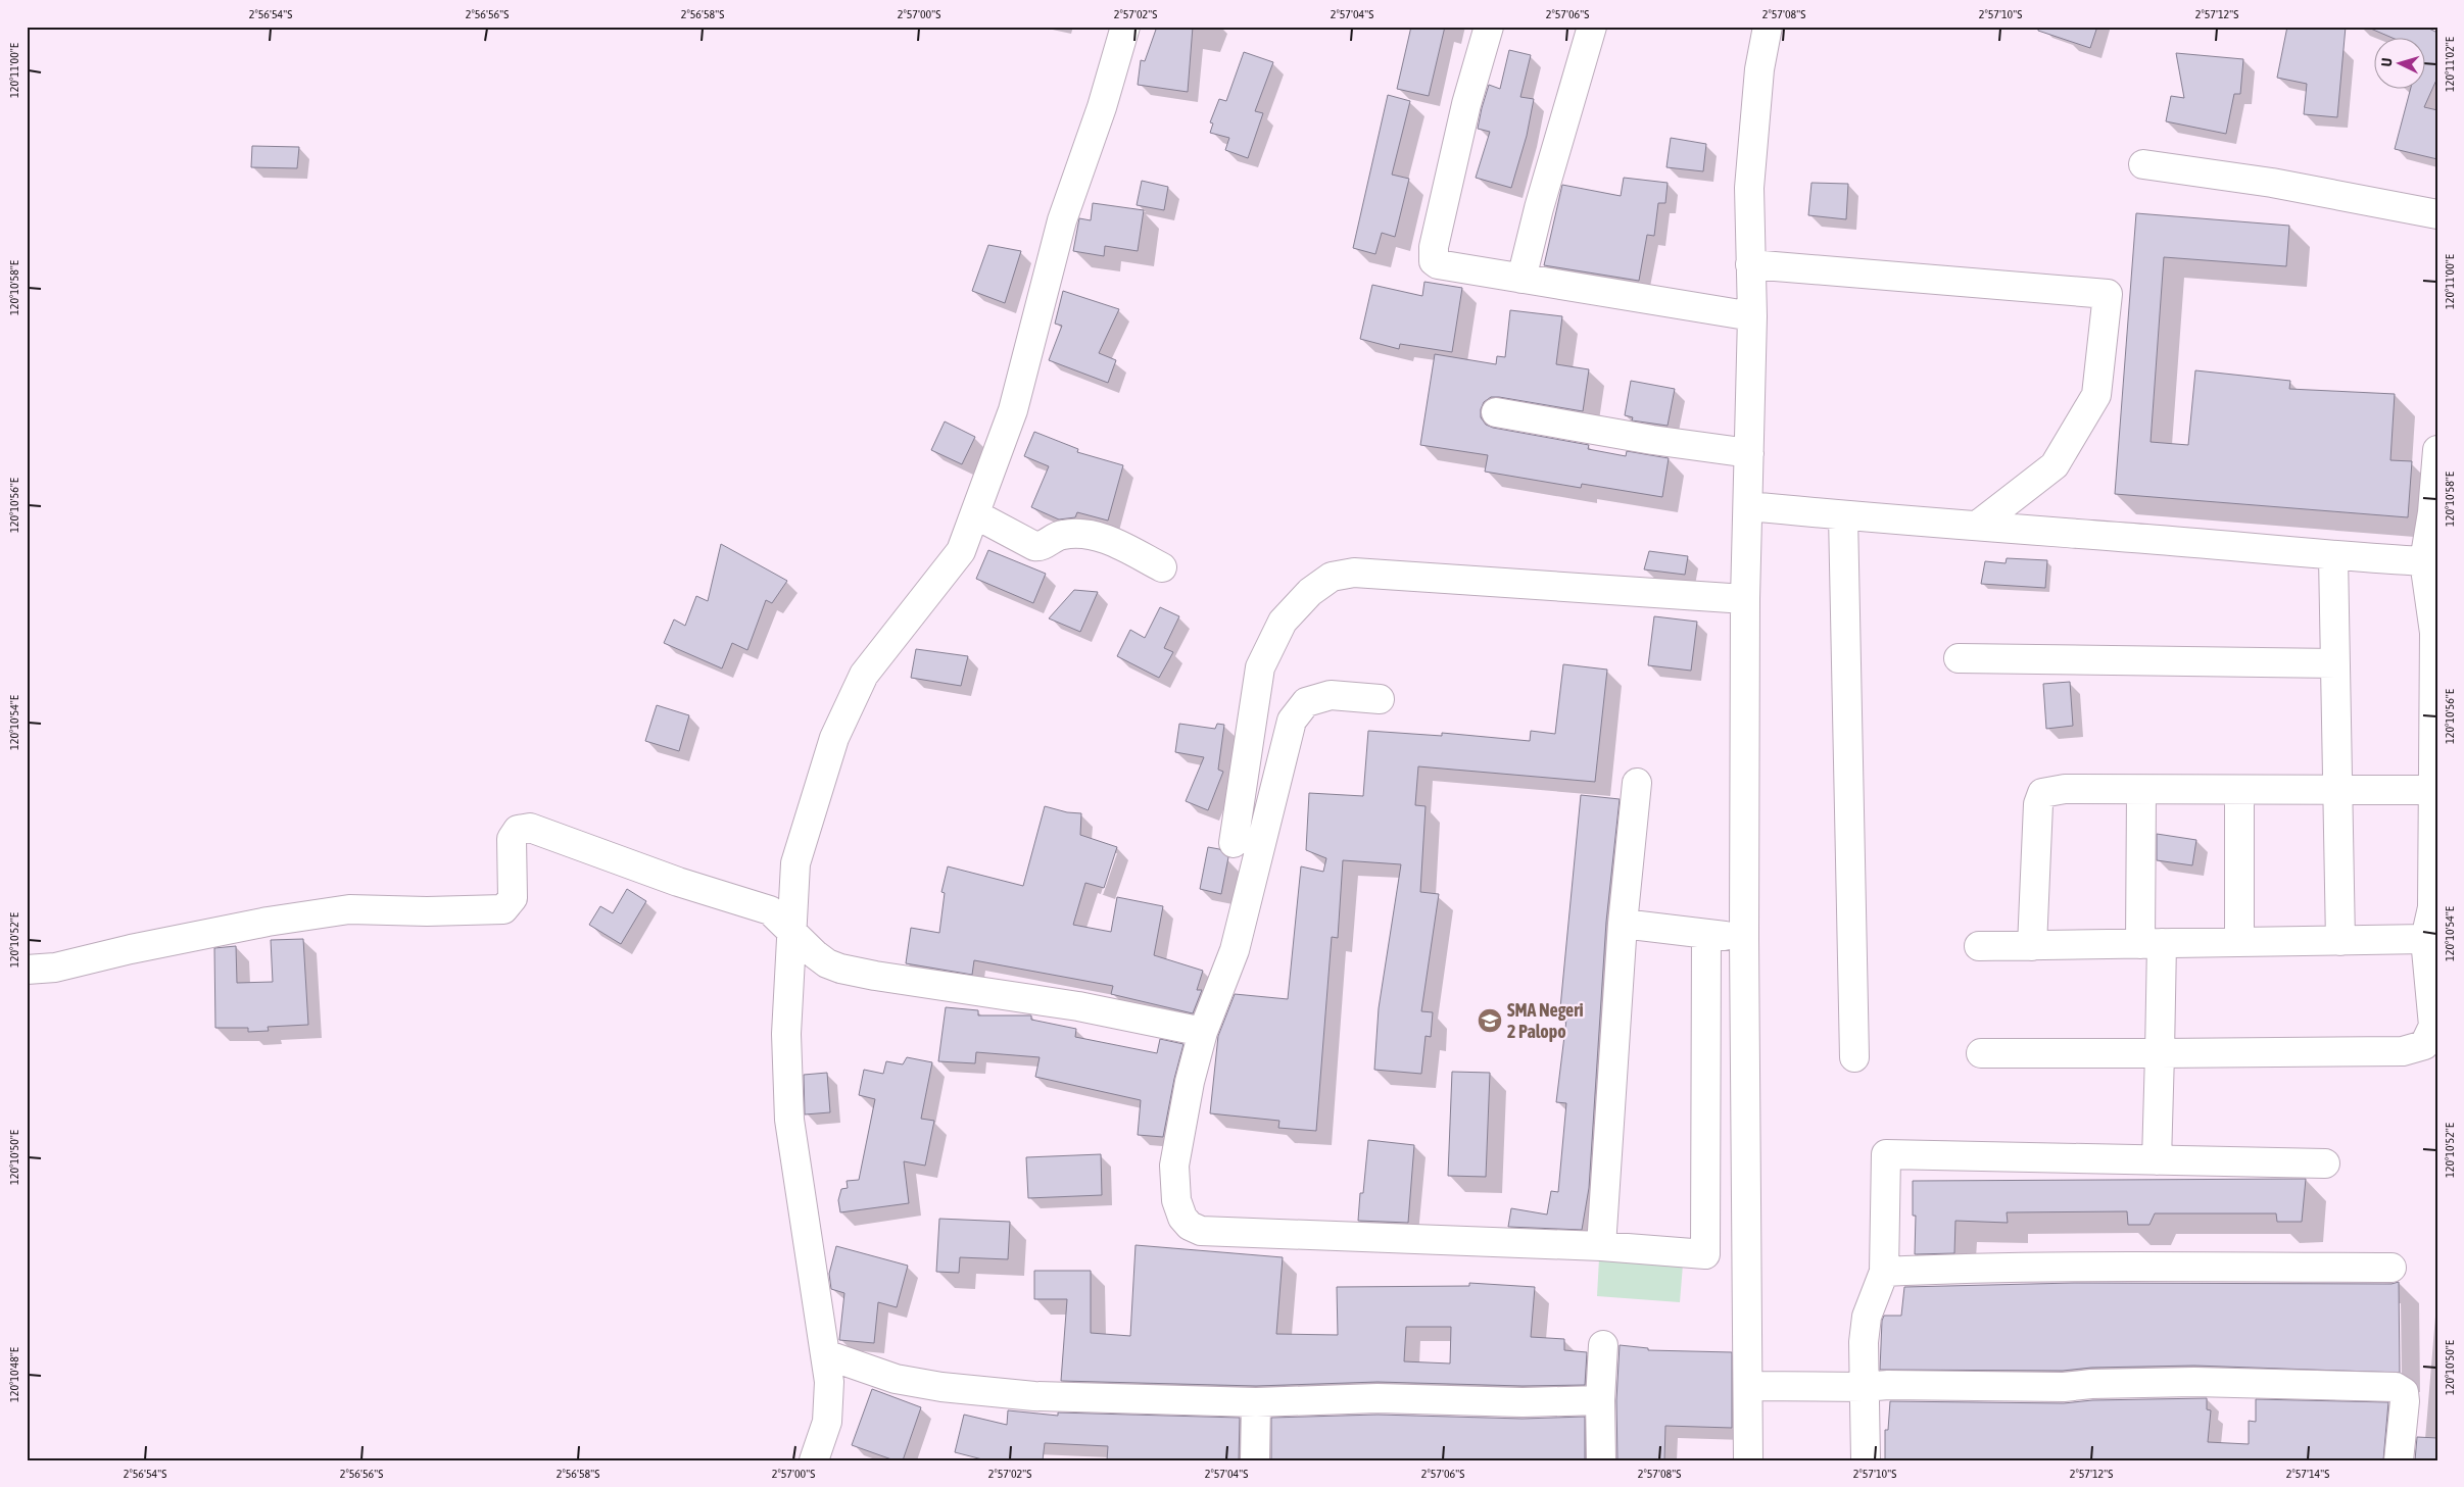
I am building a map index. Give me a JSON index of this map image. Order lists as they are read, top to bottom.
{
  "places": {
    "school or university": ["SMA Negeri 2 Palopo"]
  },
  "north": "left",
  "coordinates": [
    "2°56'54\"S",
    "2°56'56\"S",
    "2°56'58\"S",
    "2°57'00\"S",
    "2°57'02\"S",
    "2°57'04\"S",
    "2°57'06\"S",
    "2°57'08\"S",
    "2°57'10\"S",
    "2°57'12\"S",
    "120°11'02\"E",
    "120°11'00\"E",
    "120°10'58\"E",
    "120°10'56\"E",
    "120°10'54\"E",
    "120°10'52\"E",
    "120°10'50\"E",
    "120°10'48\"E",
    "2°57'14\"S"
  ]
}
